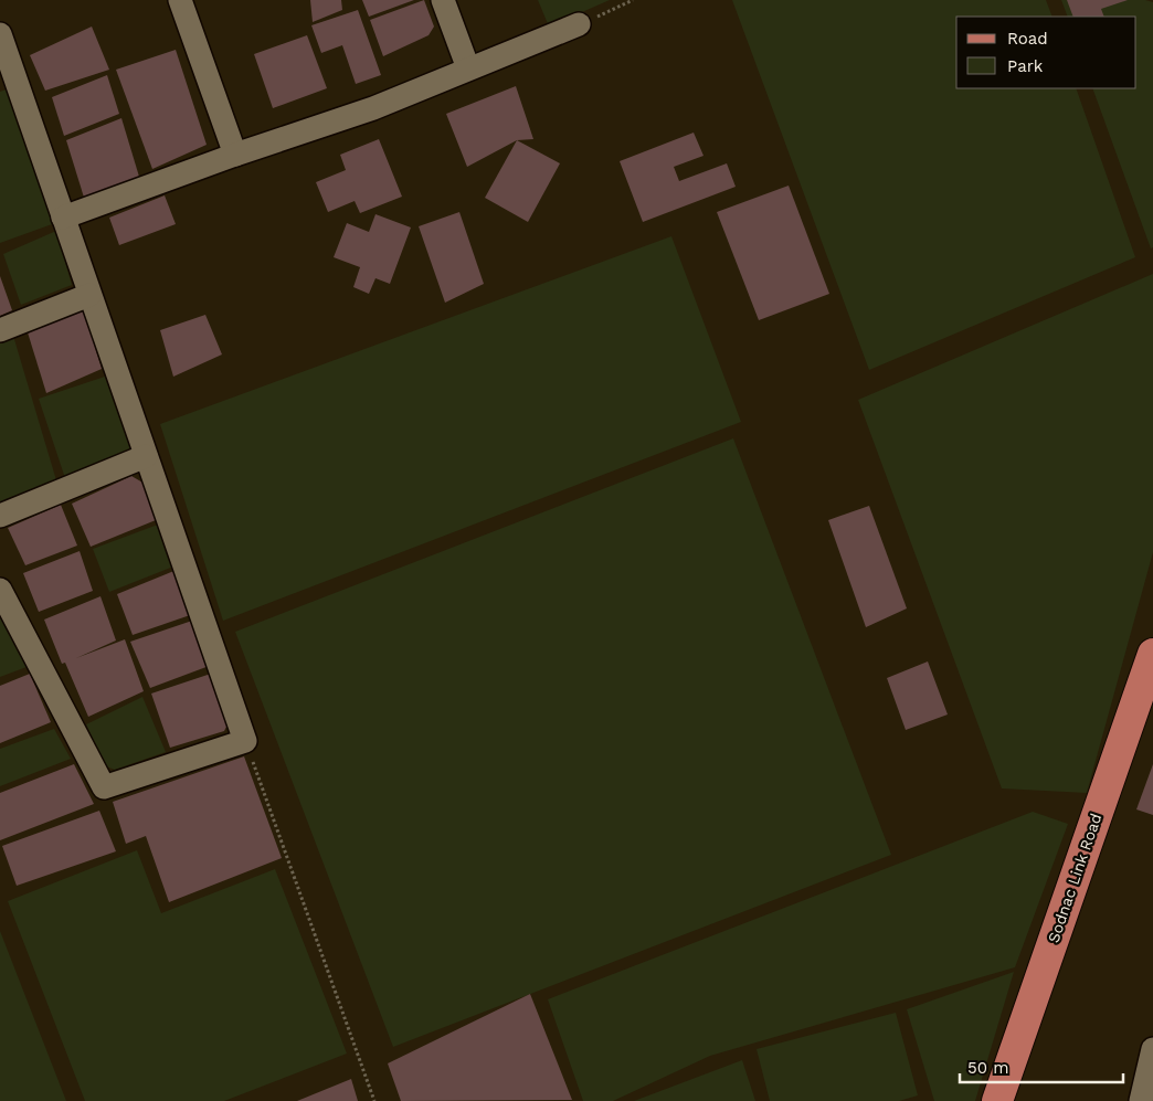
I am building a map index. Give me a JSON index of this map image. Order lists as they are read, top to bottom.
{
  "streets": {
    "main road": ["Sodnac Link Road"]
  },
  "legend": ["Road", "Park"],
  "scale_bar": "50 m"
}
